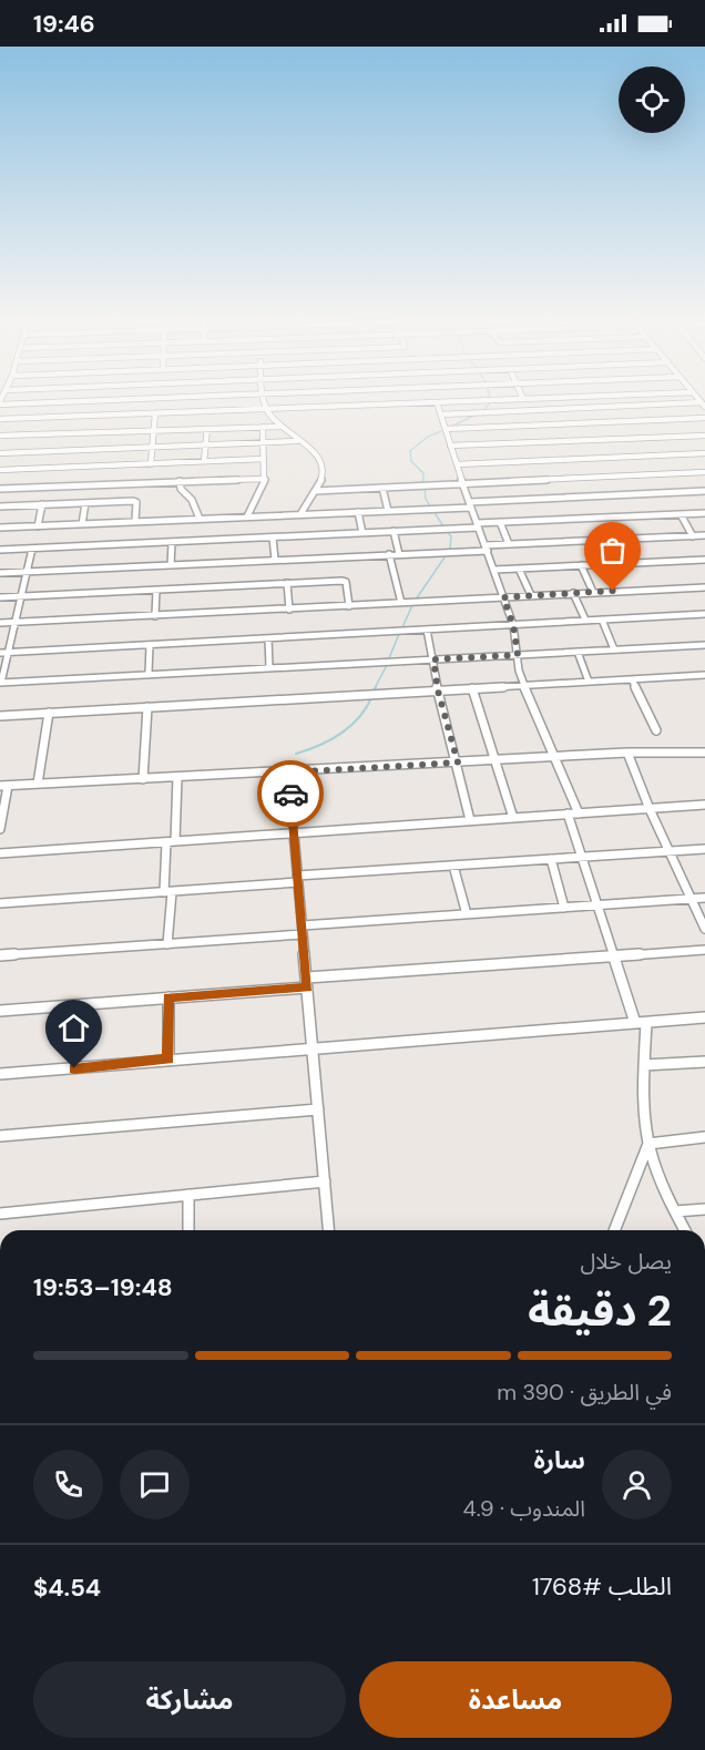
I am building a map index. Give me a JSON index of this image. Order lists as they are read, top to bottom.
{
  "page": {
    "status": "19:46",
    "heading": ["2 دقيقة", "يصل خلال", "19:48–19:53"],
    "panel": [
      "سارة",
      "المندوب · 4.9",
      "الطلب #1768",
      "$4.54"
    ],
    "bar": "في الطريق · 390 m",
    "buttons": ["مساعدة", "مشاركة"]
  }
}
